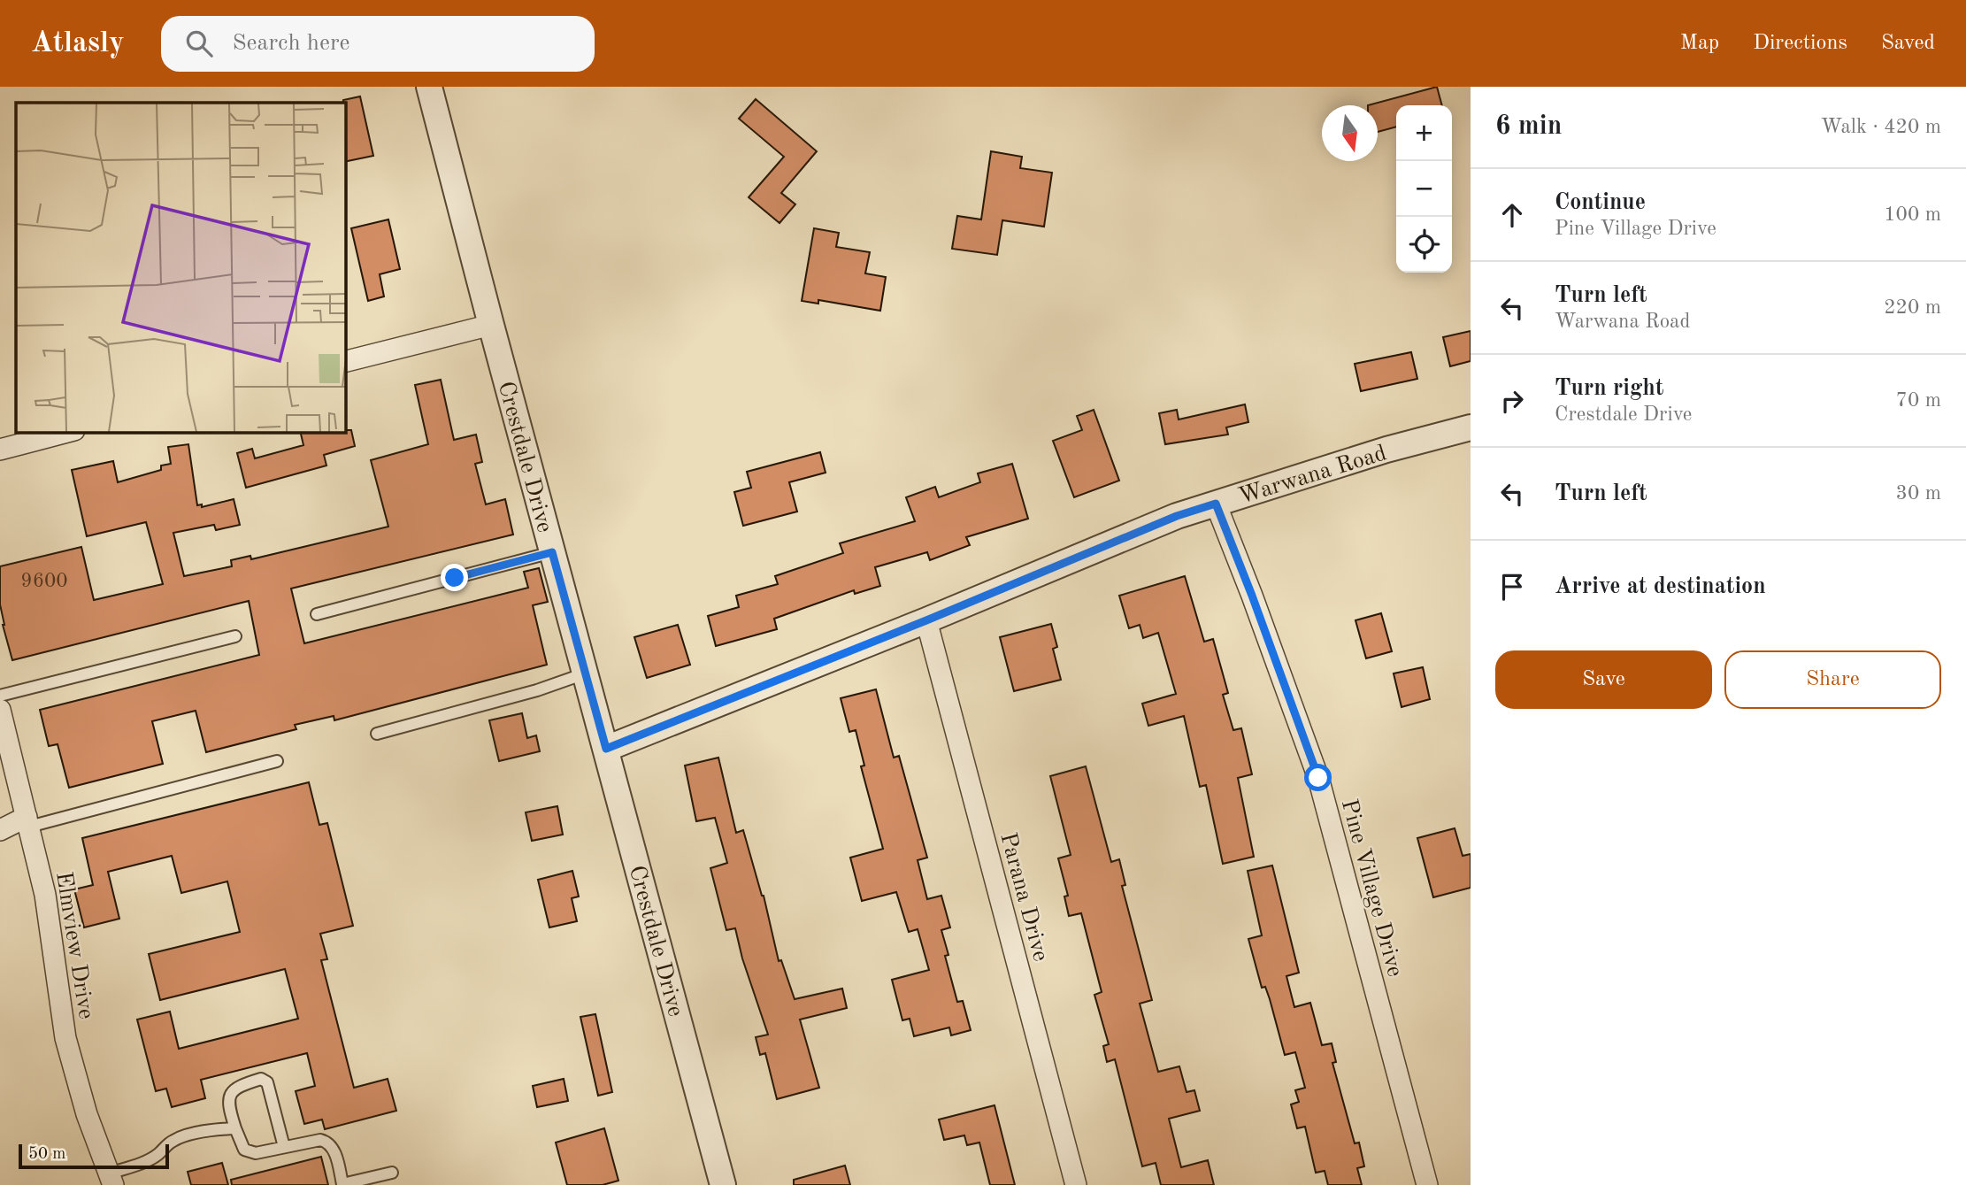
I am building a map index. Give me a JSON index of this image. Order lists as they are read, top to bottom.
{
  "streets": {
    "street": [
      "Crestdale Drive",
      "Warwana Road",
      "Pine Village Drive",
      "Parana Drive",
      "Elmview Drive"
    ]
  },
  "crossings": [
    ["Crestdale Drive", "Warwana Road"],
    ["Warwana Road", "Pine Village Drive"],
    ["Warwana Road", "Parana Drive"]
  ],
  "house_numbers": ["9600"],
  "scale_bar": "50 m",
  "north": "bottom",
  "page": {
    "header": "Atlasly",
    "search": "Search here",
    "nav": ["Map", "Directions", "Saved"],
    "heading": ["6 min", "Walk · 420 m"],
    "map_buttons": ["+", "−"],
    "list": [
      ["Continue", "Pine Village Drive", "100 m"],
      ["Turn left", "Warwana Road", "220 m"],
      ["Turn right", "Crestdale Drive", "70 m"],
      ["Turn left", "30 m"],
      "Arrive at destination"
    ],
    "buttons": ["Save", "Share"],
    "scale": "50 m"
  }
}
